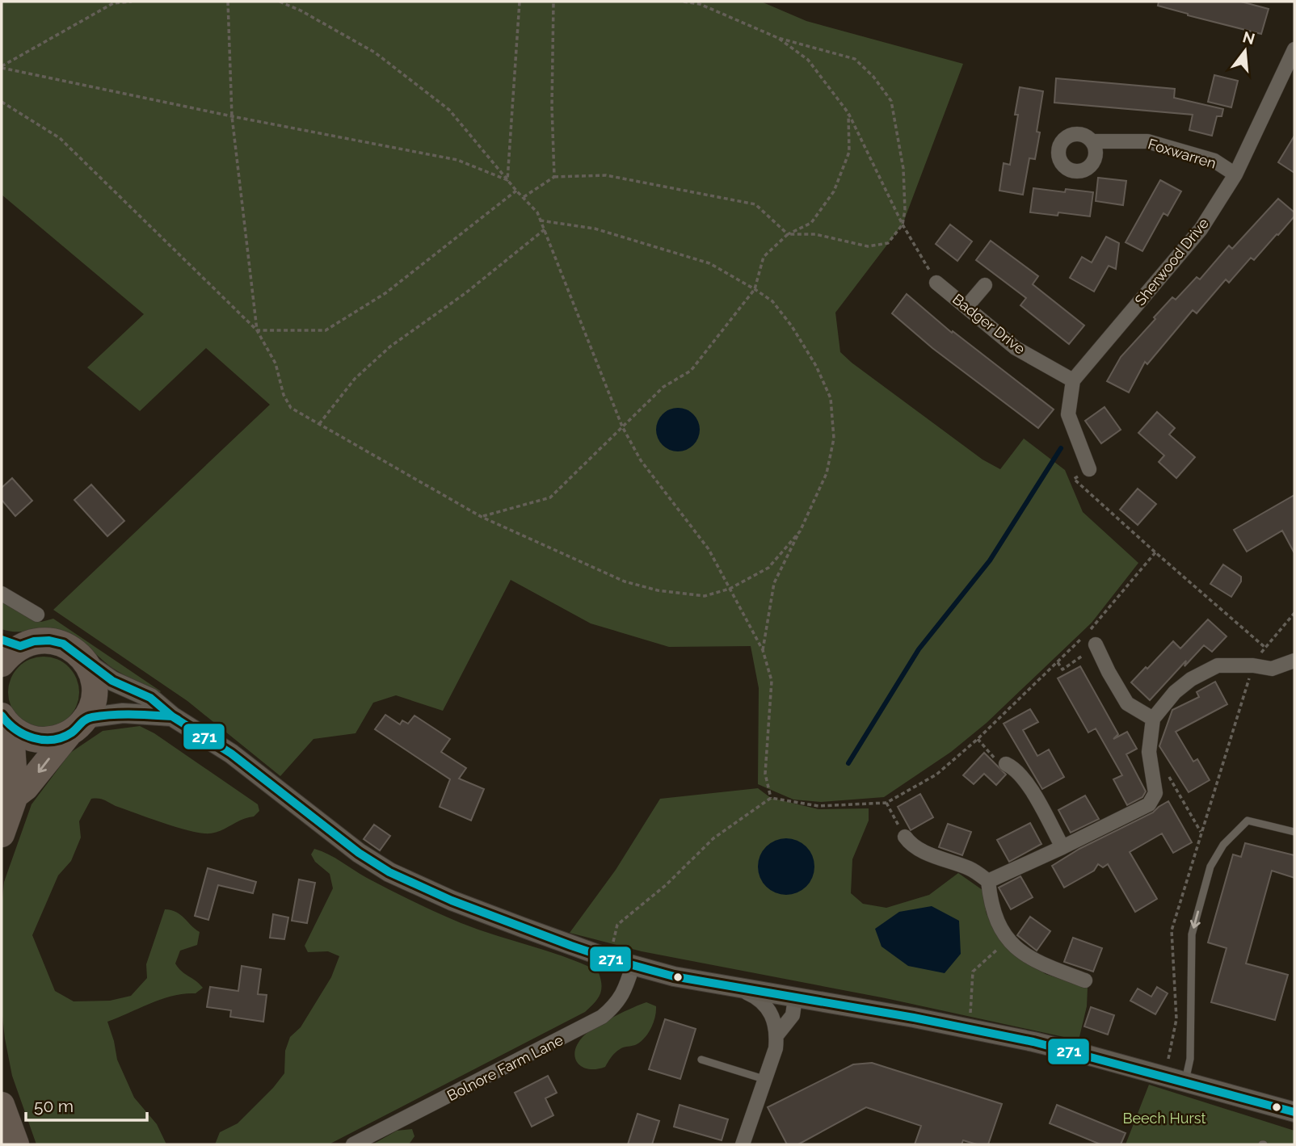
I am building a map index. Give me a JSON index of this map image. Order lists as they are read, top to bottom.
{
  "streets": {
    "street": [
      "Foxwarren",
      "Sherwood Drive",
      "Badger Drive",
      "Bolnore Farm Lane"
    ]
  },
  "crossings": [
    ["Foxwarren", "Sherwood Drive"],
    ["Sherwood Drive", "Badger Drive"]
  ],
  "parks": ["Beech Hurst"],
  "lines": ["transit line 271"],
  "scale_bar": "50 m",
  "north": "top"
}
